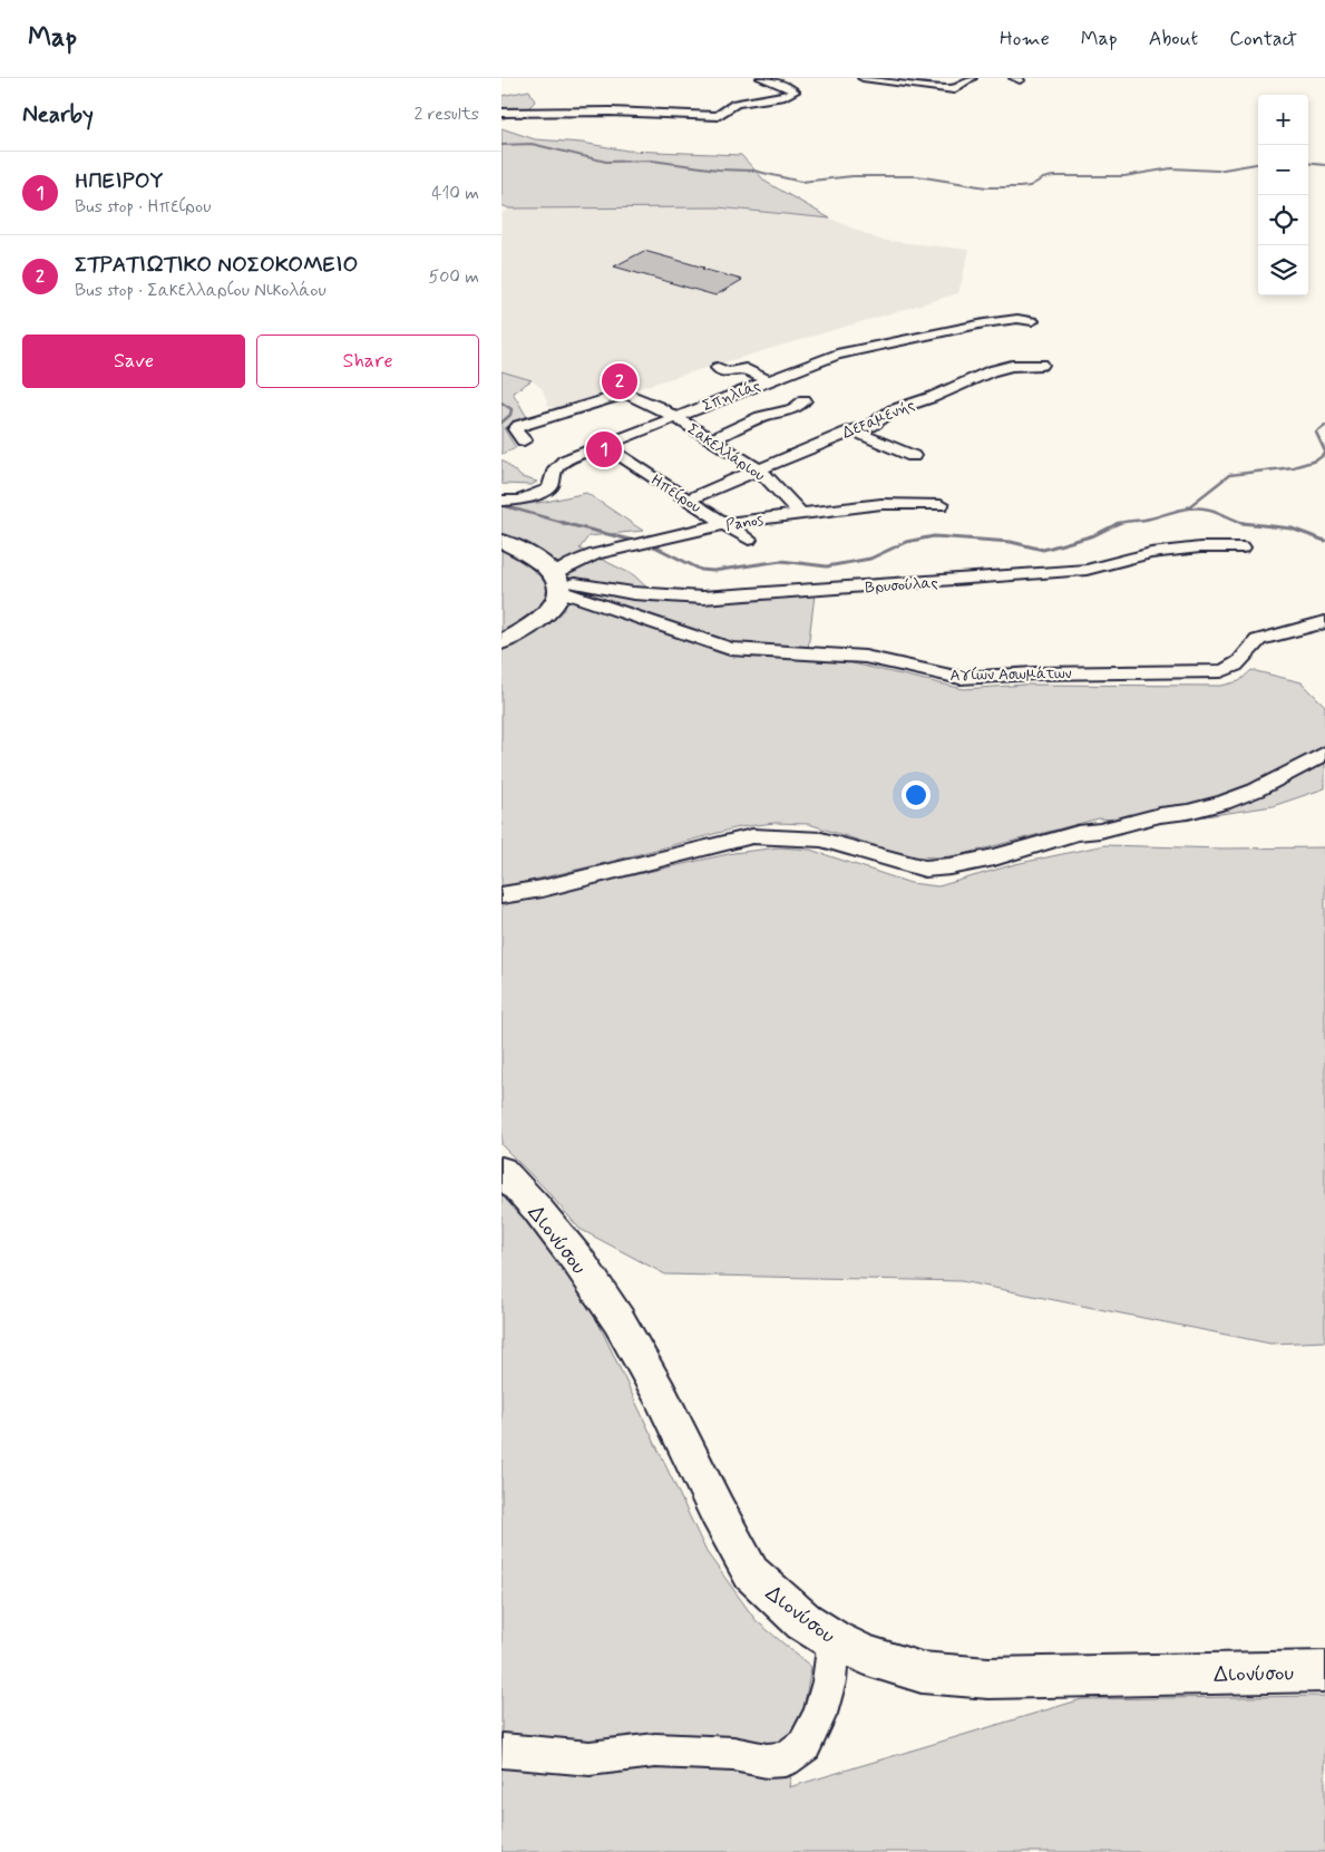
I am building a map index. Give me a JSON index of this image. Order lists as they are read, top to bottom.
{
  "streets": {
    "main road": ["Διονύσου"],
    "street": [
      "Σπηλιάς",
      "Δεξαμενής",
      "Σακελλάριου",
      "Ηπείρου",
      "Panos",
      "Βρυσούλας",
      "Αγίων Ασωμάτων"
    ]
  },
  "crossings": [
    ["Σπηλιάς", "Σακελλάριου"],
    ["Σπηλιάς", "Ηπείρου"],
    ["Δεξαμενής", "Σακελλάριου"],
    ["Δεξαμενής", "Ηπείρου"],
    ["Σακελλάριου", "Panos"],
    ["Ηπείρου", "Panos"],
    ["Panos", "Βρυσούλας"],
    ["Panos", "Αγίων Ασωμάτων"],
    ["Βρυσούλας", "Αγίων Ασωμάτων"]
  ],
  "page": {
    "header": "Map",
    "nav": [
      "Home",
      "Map",
      "About",
      "Contact"
    ],
    "heading": ["Nearby", "2 results"],
    "map_buttons": ["+", "−"],
    "list": [
      {
        "mark": "1",
        "name": "ΗΠΕΙΡΟΥ",
        "note": "Bus stop · Ηπείρου",
        "value": "410 m"
      },
      {
        "mark": "2",
        "name": "ΣΤΡΑΤΙΩΤΙΚΟ ΝΟΣΟΚΟΜΕΙΟ",
        "note": "Bus stop · Σακελλαρίου Νικολάου",
        "value": "500 m"
      }
    ],
    "buttons": ["Save", "Share"],
    "pins": ["2", "1"]
  }
}
